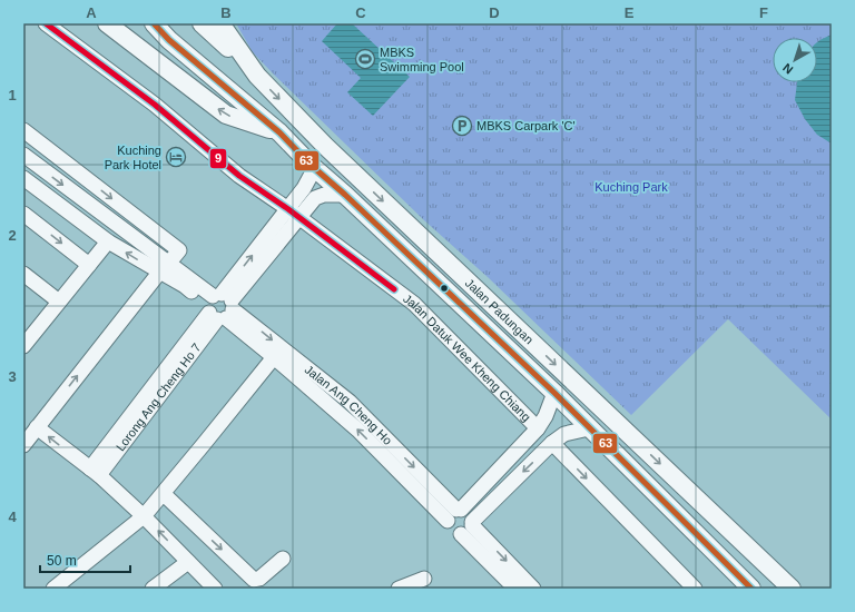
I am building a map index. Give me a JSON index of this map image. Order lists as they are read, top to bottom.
{
  "streets": {
    "main road": ["Jalan Padungan"],
    "street": ["Jalan Datuk Wee Kheng Chiang", "Lorong Ang Cheng Ho 7", "Jalan Ang Cheng Ho"]
  },
  "crossings": [
    ["Jalan Padungan", "Lorong Ang Cheng Ho 7"],
    ["Jalan Datuk Wee Kheng Chiang", "Lorong Ang Cheng Ho 7"],
    ["Lorong Ang Cheng Ho 7", "Jalan Ang Cheng Ho"]
  ],
  "parks": ["Kuching Park"],
  "places": {
    "sports": ["MBKS Swimming Pool"],
    "parking": ["MBKS Carpark 'C'"],
    "hotel": ["Kuching Park Hotel"]
  },
  "lines": ["transit line 9", "transit line 63"],
  "scale_bar": "50 m",
  "north": "bottom left",
  "grid": {
    "columns": [
      "A",
      "B",
      "C",
      "D",
      "E",
      "F"
    ],
    "rows": [
      "1",
      "2",
      "3",
      "4"
    ]
  }
}
